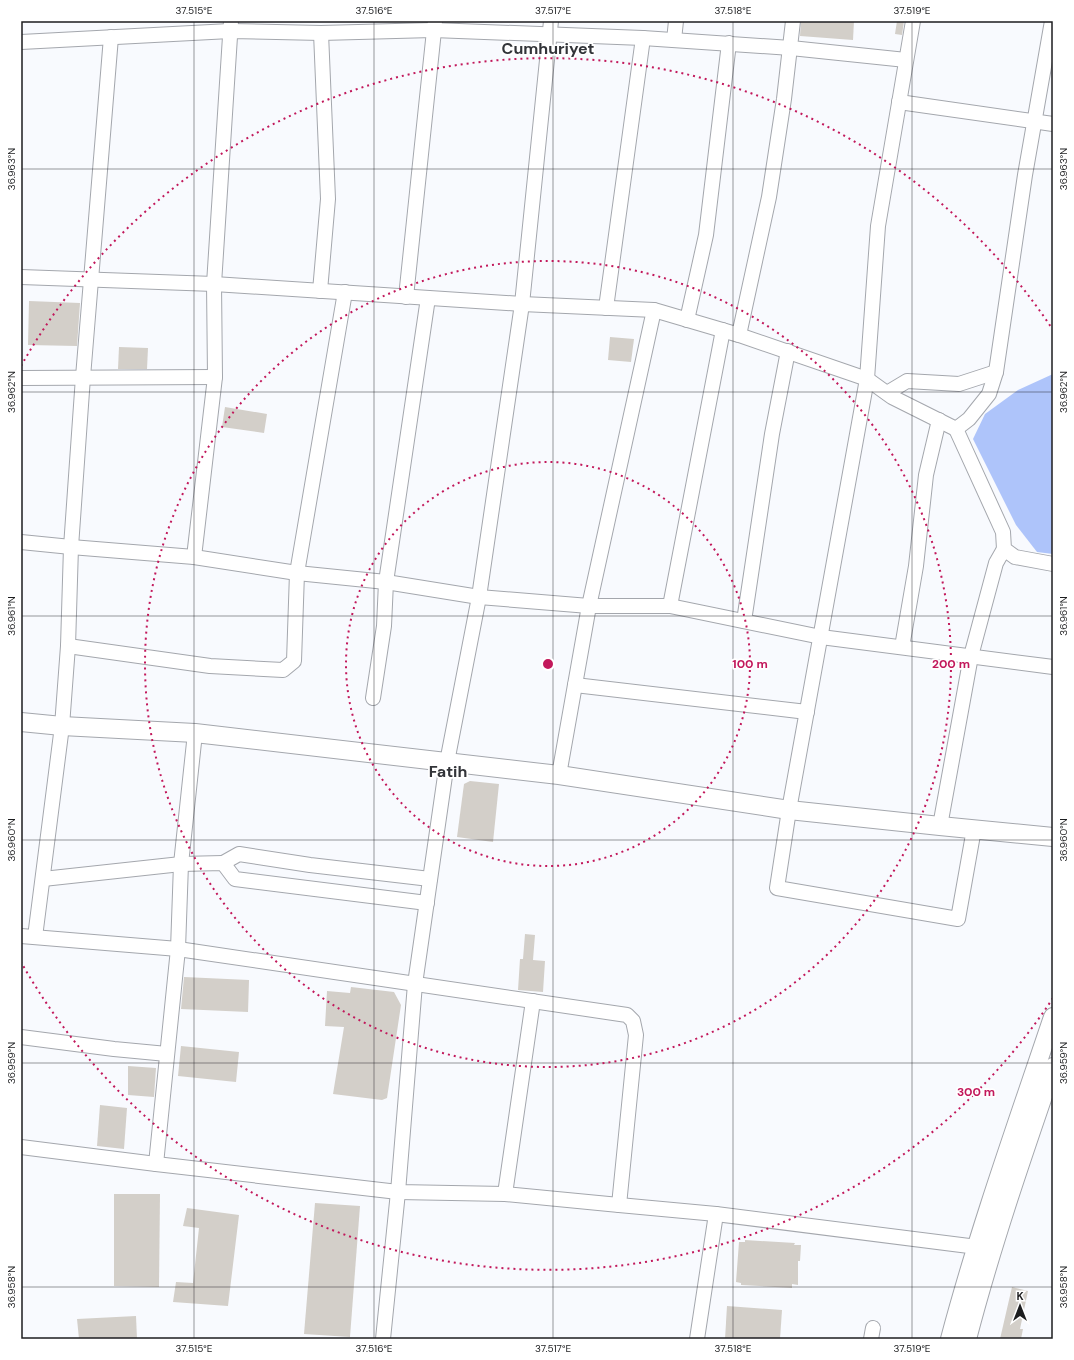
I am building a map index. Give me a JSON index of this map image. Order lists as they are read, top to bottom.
{
  "districts": ["Cumhuriyet", "Fatih"],
  "north": "top",
  "coordinates": [
    "37.515°E",
    "37.516°E",
    "37.517°E",
    "37.518°E",
    "37.519°E",
    "36.963°N",
    "36.962°N",
    "36.961°N",
    "36.960°N",
    "36.959°N",
    "36.958°N"
  ],
  "rings": ["100 m", "200 m", "300 m"]
}
